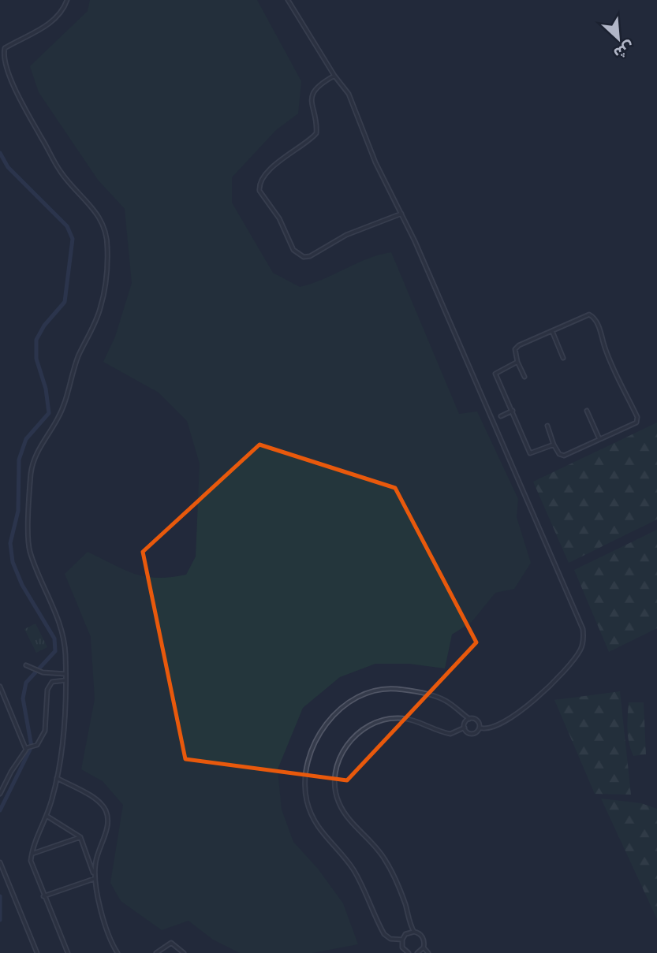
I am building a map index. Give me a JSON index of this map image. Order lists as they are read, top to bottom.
{
  "north": "bottom right"
}
